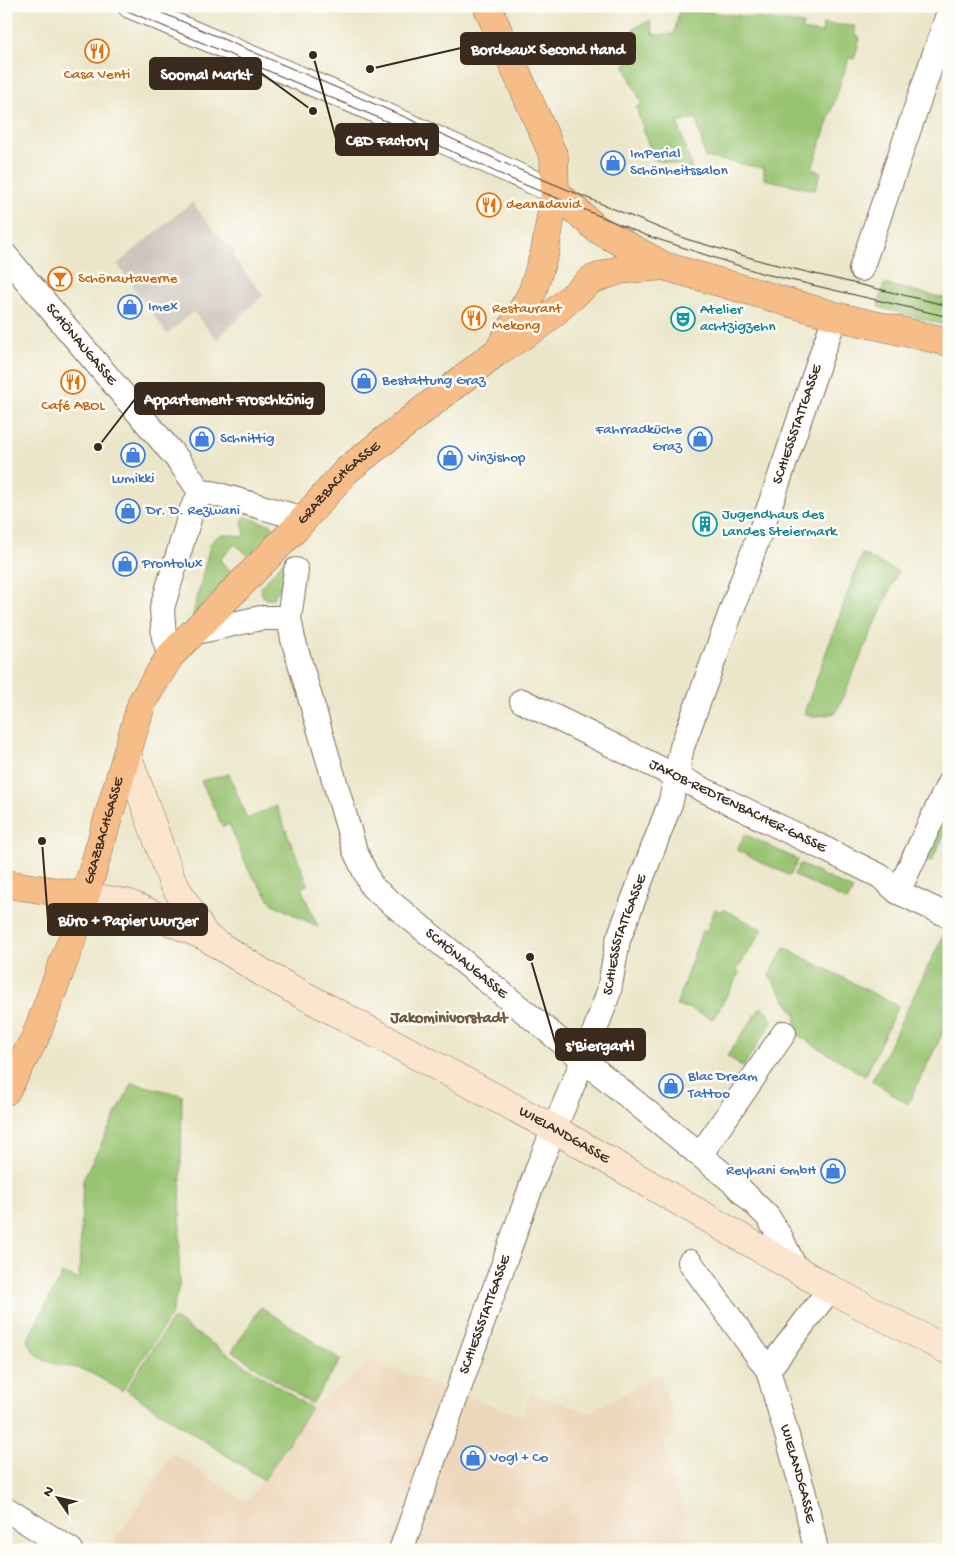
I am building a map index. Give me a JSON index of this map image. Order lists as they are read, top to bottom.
{
  "streets": {
    "main road": ["GRAZBACHGASSE", "WIELANDGASSE"],
    "street": ["SCHÖNAUGASSE", "SCHIESSSTATTGASSE", "JAKOB-REDTENBACHER-GASSE"]
  },
  "crossings": [
    ["SCHÖNAUGASSE", "SCHIESSSTATTGASSE"],
    ["SCHÖNAUGASSE", "WIELANDGASSE"],
    ["SCHIESSSTATTGASSE", "JAKOB-REDTENBACHER-GASSE"],
    ["SCHIESSSTATTGASSE", "WIELANDGASSE"],
    ["GRAZBACHGASSE", "WIELANDGASSE"]
  ],
  "districts": ["Jakominivorstadt"],
  "places": {
    "restaurant": [
      "Casa Venti",
      "dean&david",
      "Restaurant Mekong",
      "Café ABOL"
    ],
    "other": [
      "CBD Factory",
      "Bordeaux Second Hand",
      "Soomal Markt",
      "Appartement Froschkönig",
      "Büro + Papier Wurzer",
      "s'Biergartl"
    ],
    "shop": [
      "ImPerial Schönheitssalon",
      "Imex",
      "Bestattung Graz",
      "Schnittig",
      "Fahrradküche Graz",
      "Lumikki",
      "Vinzishop",
      "Dr. D. Rezwani",
      "Prontolux",
      "Blac Dream Tattoo",
      "Reyhani GmbH",
      "Vogl + Co"
    ],
    "bar": ["Schönautaverne"],
    "theatre": ["Atelier achtzigzehn"],
    "building": ["Jugendhaus des Landes Steiermark"]
  },
  "north": "top left"
}
